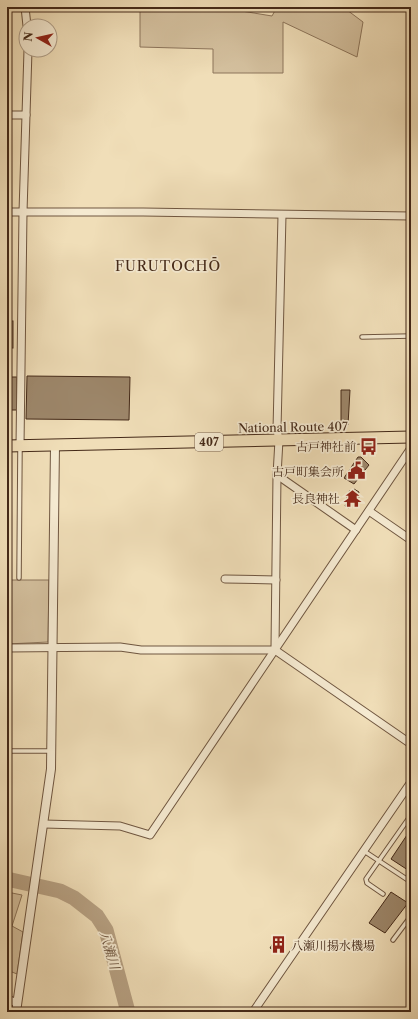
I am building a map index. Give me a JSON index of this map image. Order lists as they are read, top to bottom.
{
  "streets": {
    "highway": ["National Route 407", "407"]
  },
  "districts": ["FURUTOCHŌ"],
  "water": ["八瀬川"],
  "places": {
    "bus stop": ["古戸神社前"],
    "public building": ["古戸町集会所"],
    "temple": ["長良神社"],
    "building": ["八瀬川揚水機場"]
  },
  "north": "left"
}
